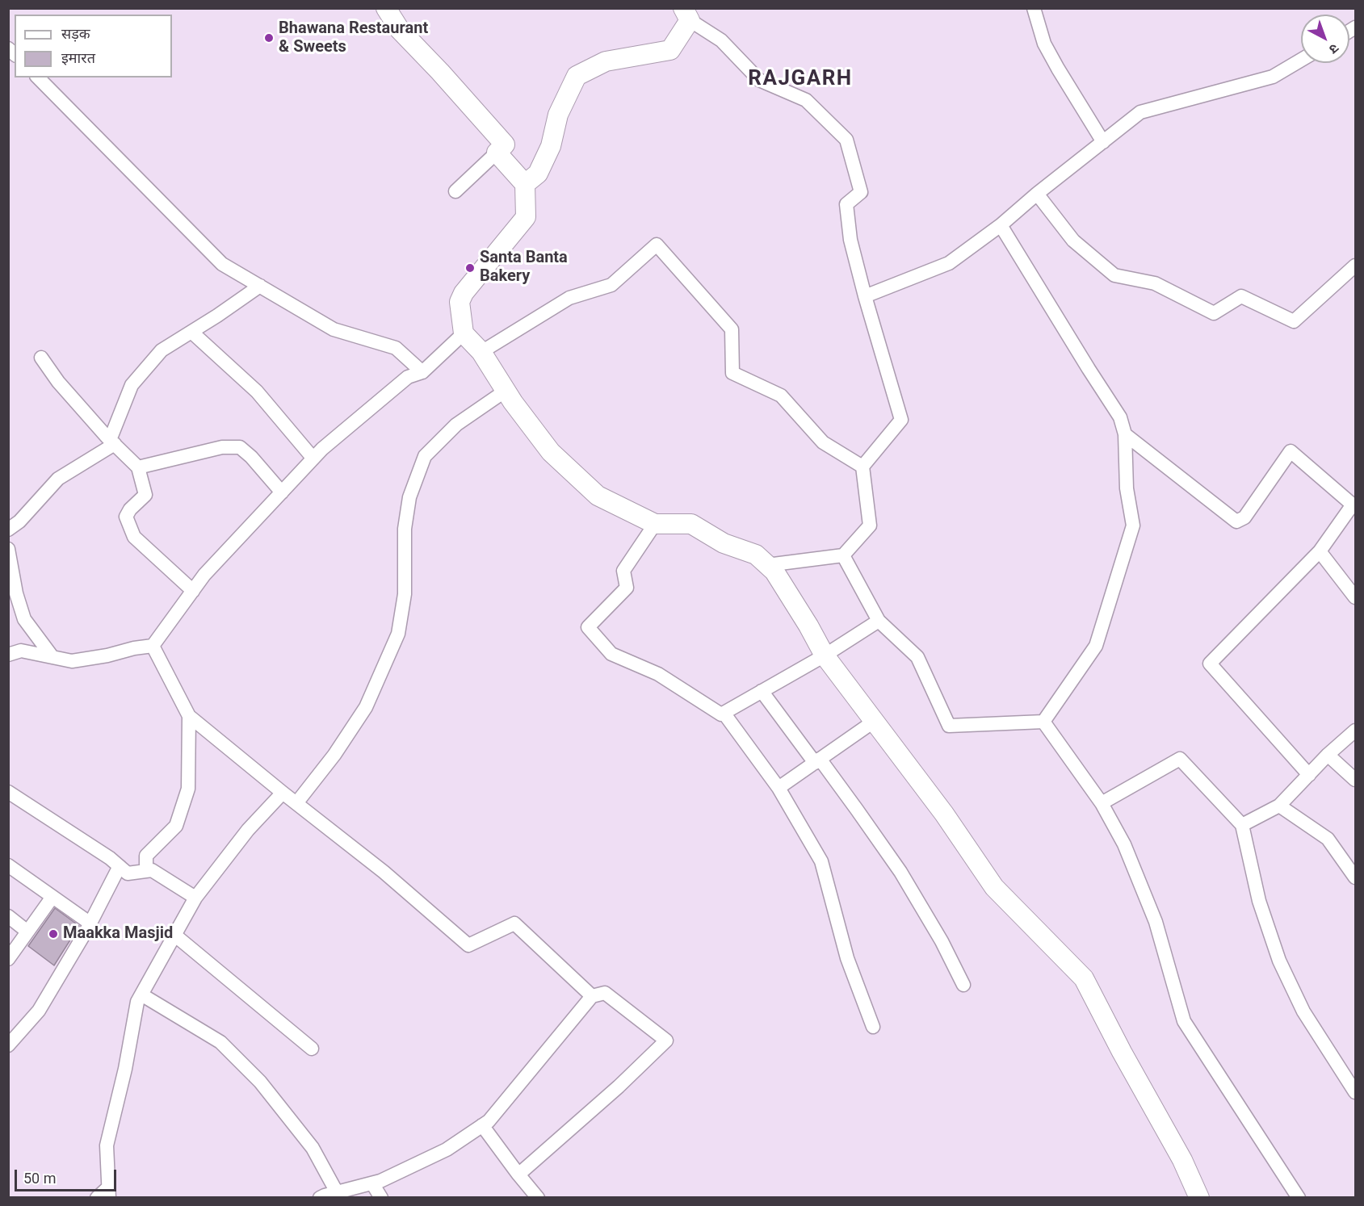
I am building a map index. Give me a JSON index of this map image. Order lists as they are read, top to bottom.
{
  "districts": ["RAJGARH"],
  "places": ["Bhawana Restaurant & Sweets", "Santa Banta Bakery", "Maakka Masjid"],
  "legend": ["सड़क", "इमारत"],
  "scale_bar": "50 m",
  "north": "bottom right"
}
